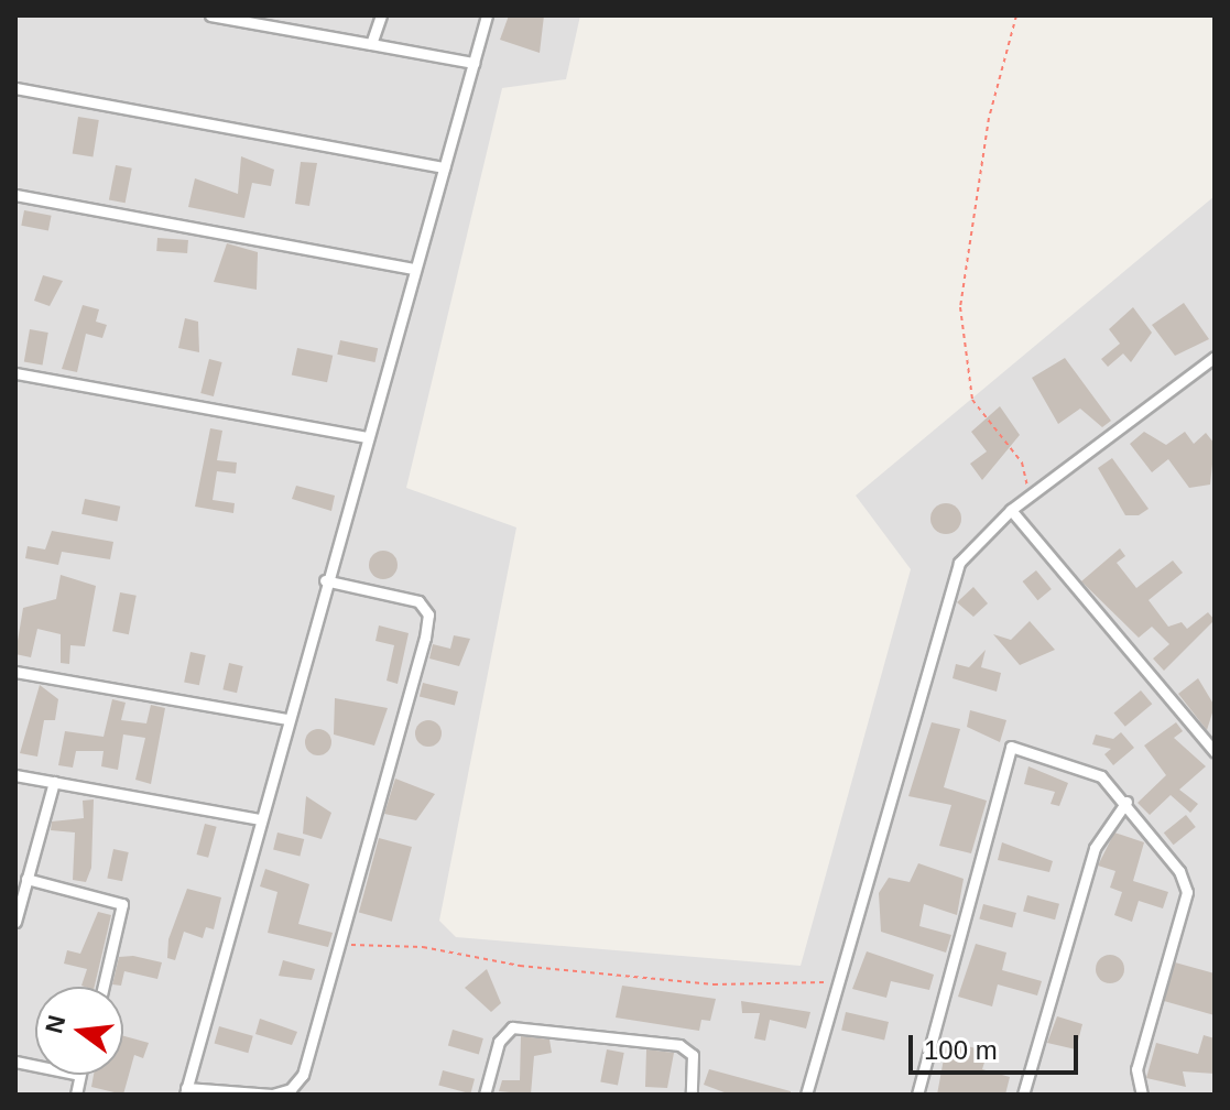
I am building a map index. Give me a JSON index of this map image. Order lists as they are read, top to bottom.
{
  "scale_bar": "100 m",
  "north": "left"
}
